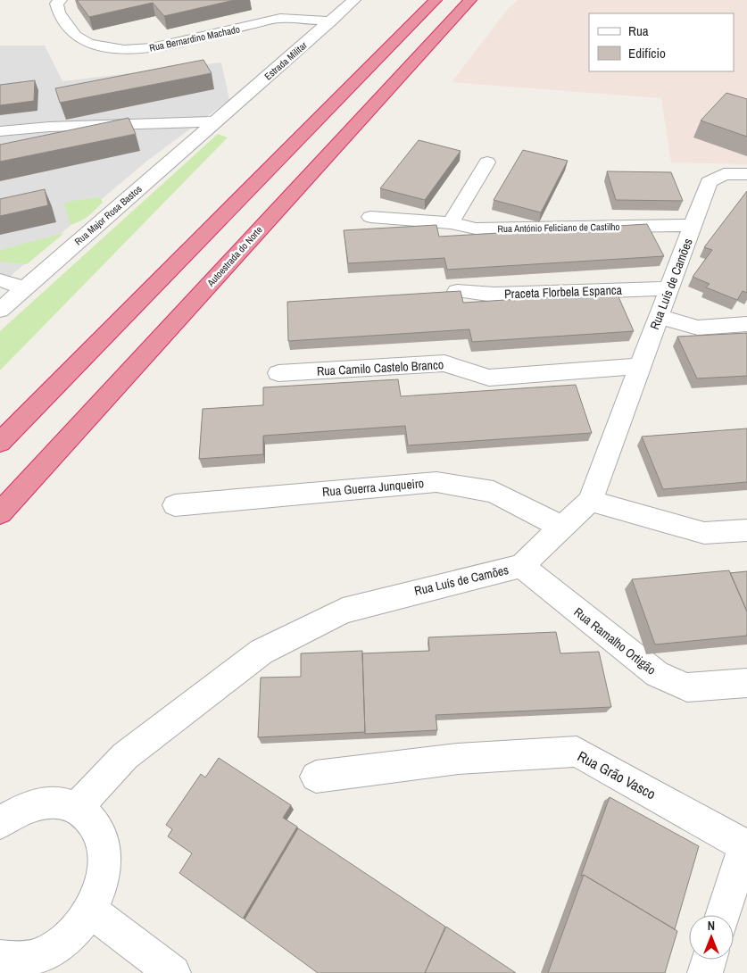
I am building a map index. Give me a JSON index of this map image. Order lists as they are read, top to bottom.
{
  "streets": {
    "highway": ["Autoestrada do Norte"],
    "street": [
      "Rua Bernardino Machado",
      "Estrada Militar",
      "Rua Major Rosa Bastos",
      "Rua António Feliciano de Castilho",
      "Rua Luís de Camões",
      "Praceta Florbela Espanca",
      "Rua Camilo Castelo Branco",
      "Rua Guerra Junqueiro",
      "Rua Ramalho Ortigão",
      "Rua Grão Vasco"
    ]
  },
  "crossings": [
    ["Rua Bernardino Machado", "Estrada Militar"],
    ["Estrada Militar", "Rua Major Rosa Bastos"],
    ["Rua António Feliciano de Castilho", "Rua Luís de Camões"],
    ["Rua Luís de Camões", "Praceta Florbela Espanca"],
    ["Rua Luís de Camões", "Rua Camilo Castelo Branco"],
    ["Rua Luís de Camões", "Rua Guerra Junqueiro"],
    ["Rua Luís de Camões", "Rua Ramalho Ortigão"]
  ],
  "legend": ["Rua", "Edifício"],
  "north": "top"
}
